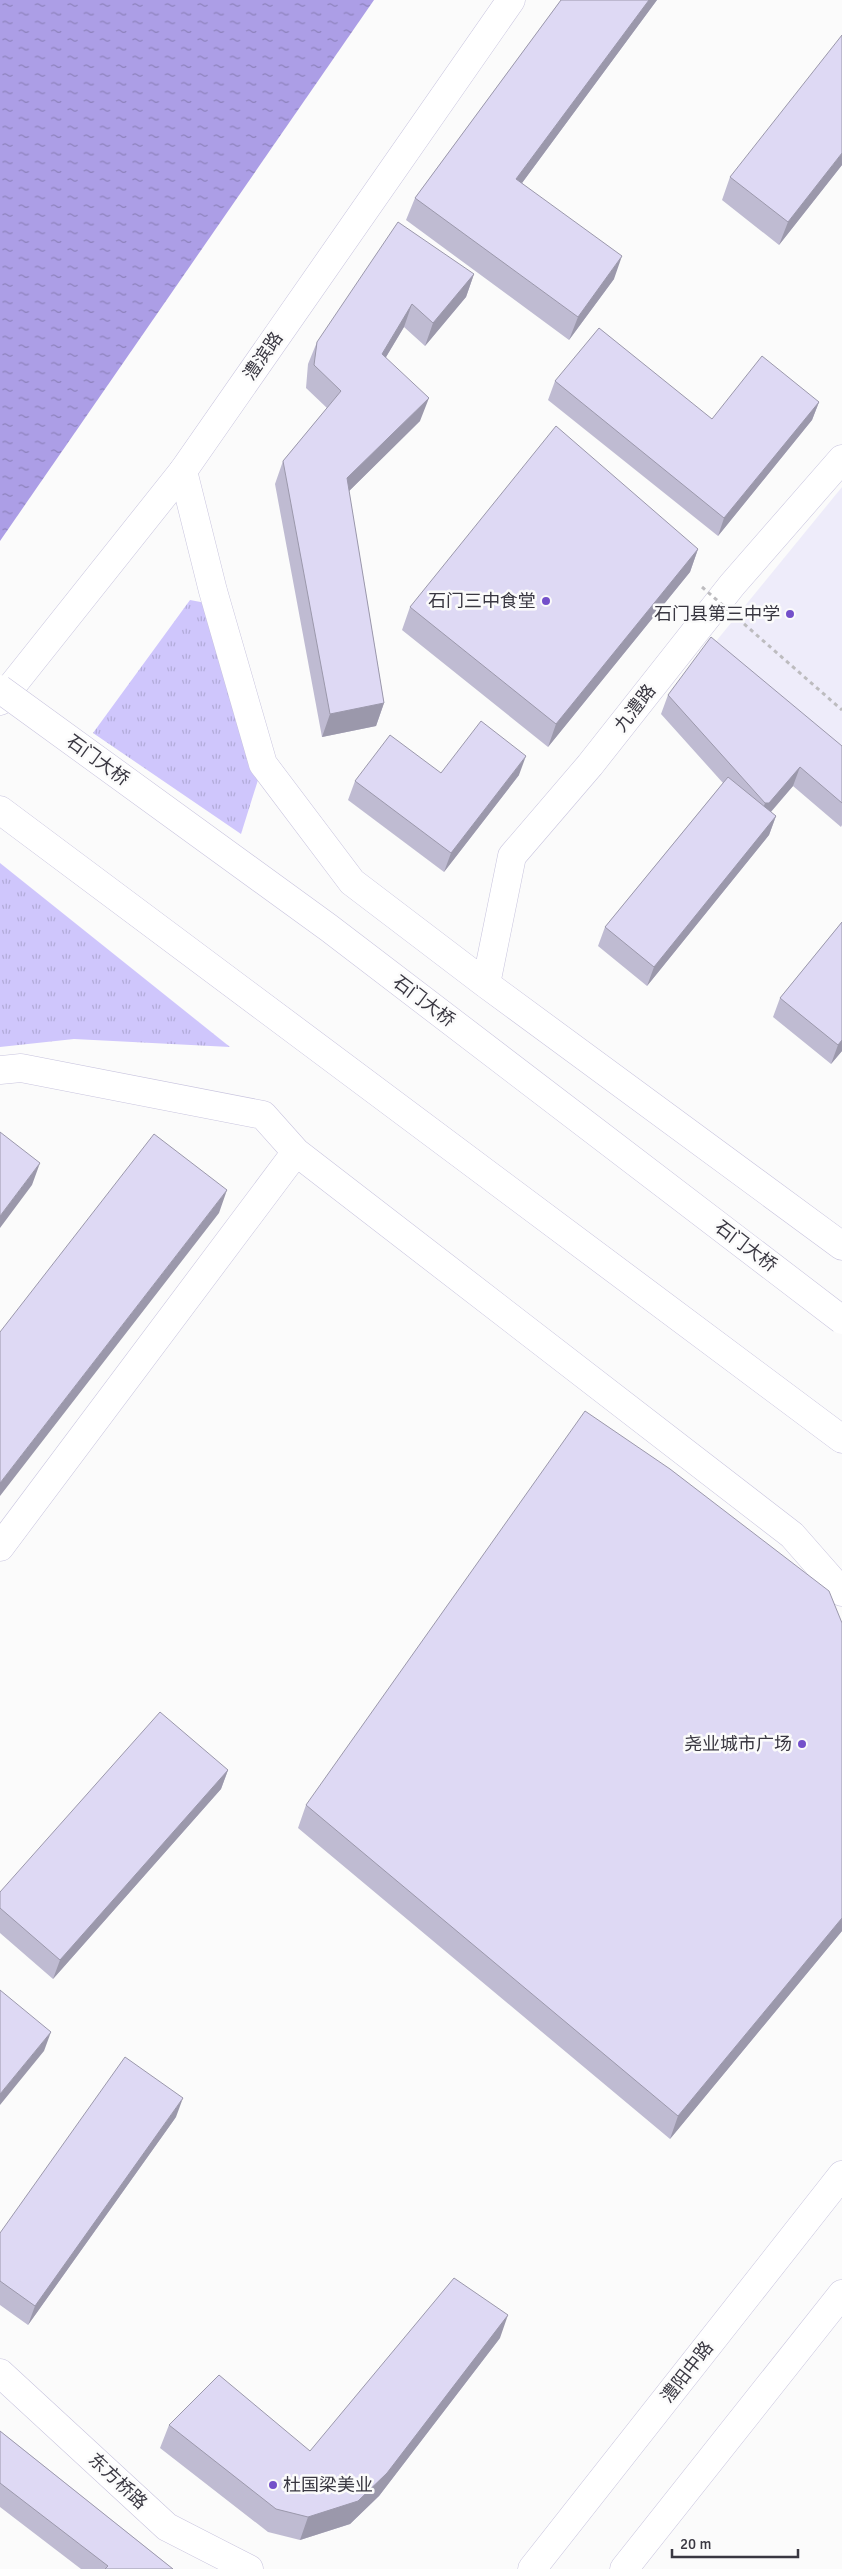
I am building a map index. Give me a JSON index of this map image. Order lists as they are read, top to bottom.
{
  "streets": {
    "street": [
      "澧滨路",
      "九澧路",
      "石门大桥",
      "澧阳中路",
      "东方桥路"
    ]
  },
  "places": [
    "石门三中食堂",
    "石门县第三中学",
    "尧业城市广场",
    "杜国梁美业"
  ],
  "scale_bar": "20 m"
}
